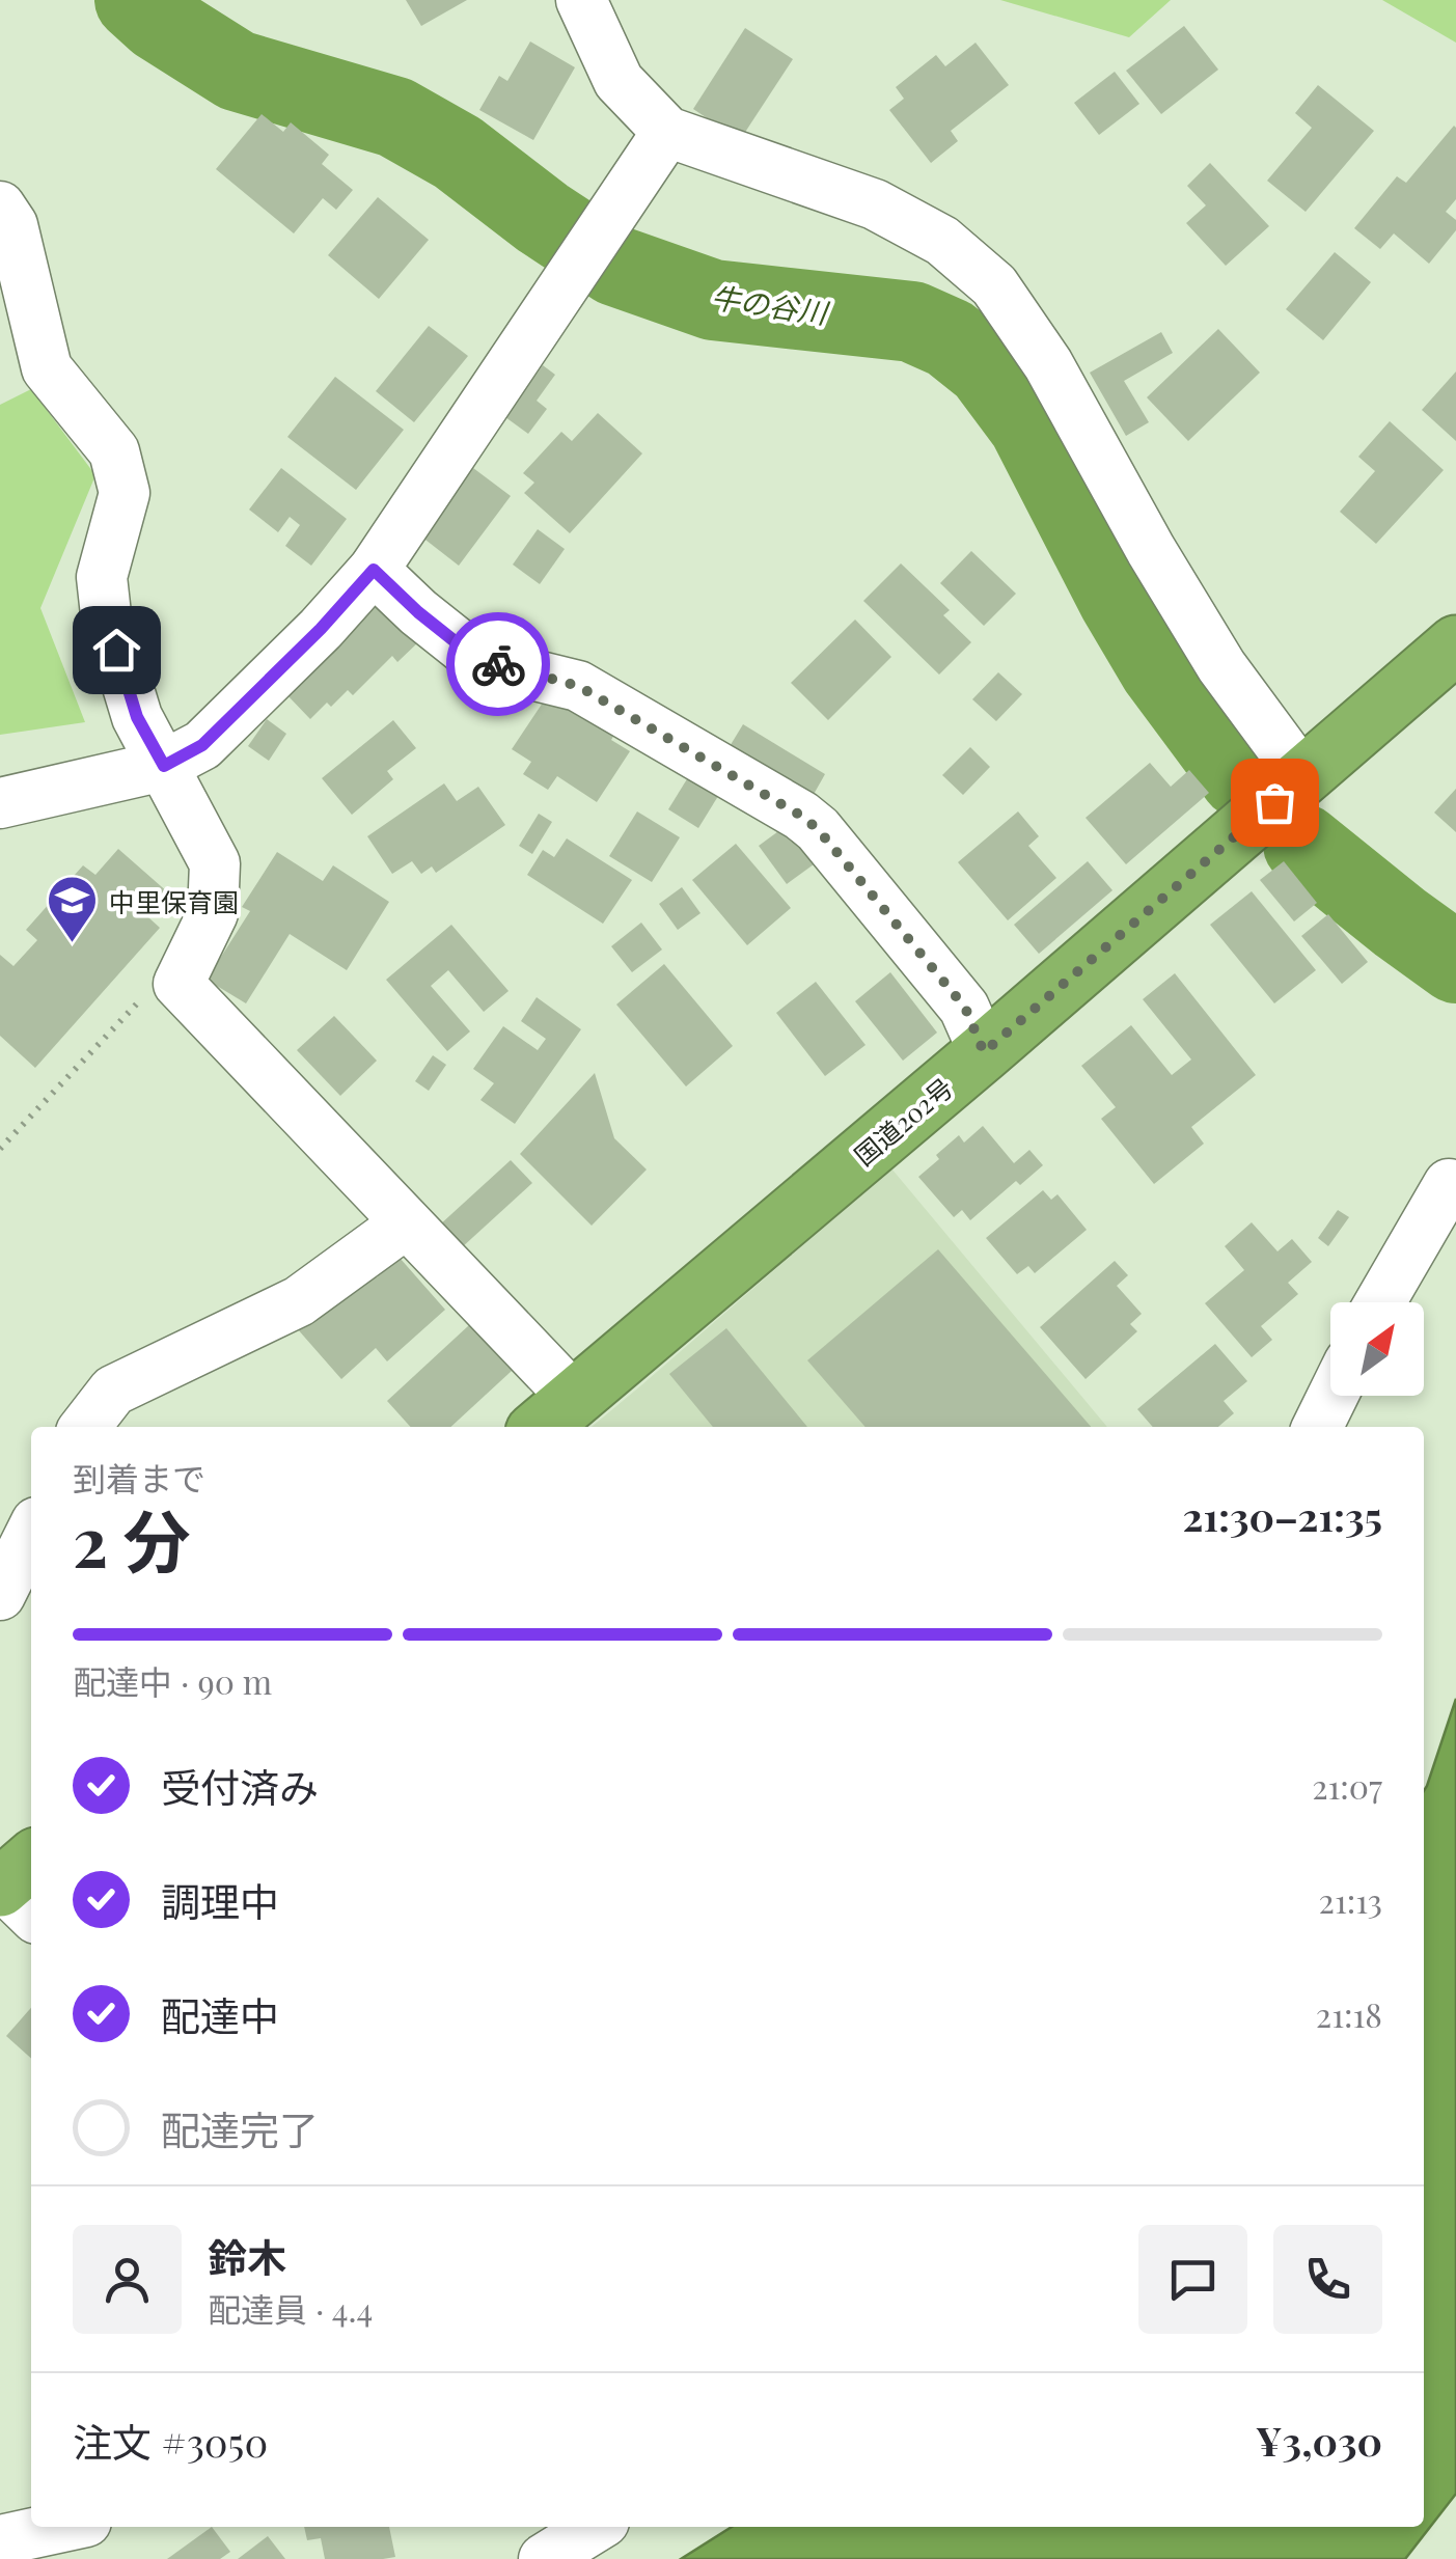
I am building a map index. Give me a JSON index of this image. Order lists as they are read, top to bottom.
{
  "streets": {
    "highway": ["国道202号"]
  },
  "water": ["牛の谷川"],
  "places": {
    "school or university": ["中里保育園"]
  },
  "north": "top right",
  "page": {
    "heading": ["2 分", "到着まで", "21:30–21:35"],
    "panel": [
      "鈴木",
      "配達員 · 4.4",
      "注文 #3050",
      "¥3,030"
    ],
    "bar": "配達中 · 90 m",
    "list": [
      ["受付済み", "21:07"],
      ["調理中", "21:13"],
      ["配達中", "21:18"],
      "配達完了"
    ]
  }
}
